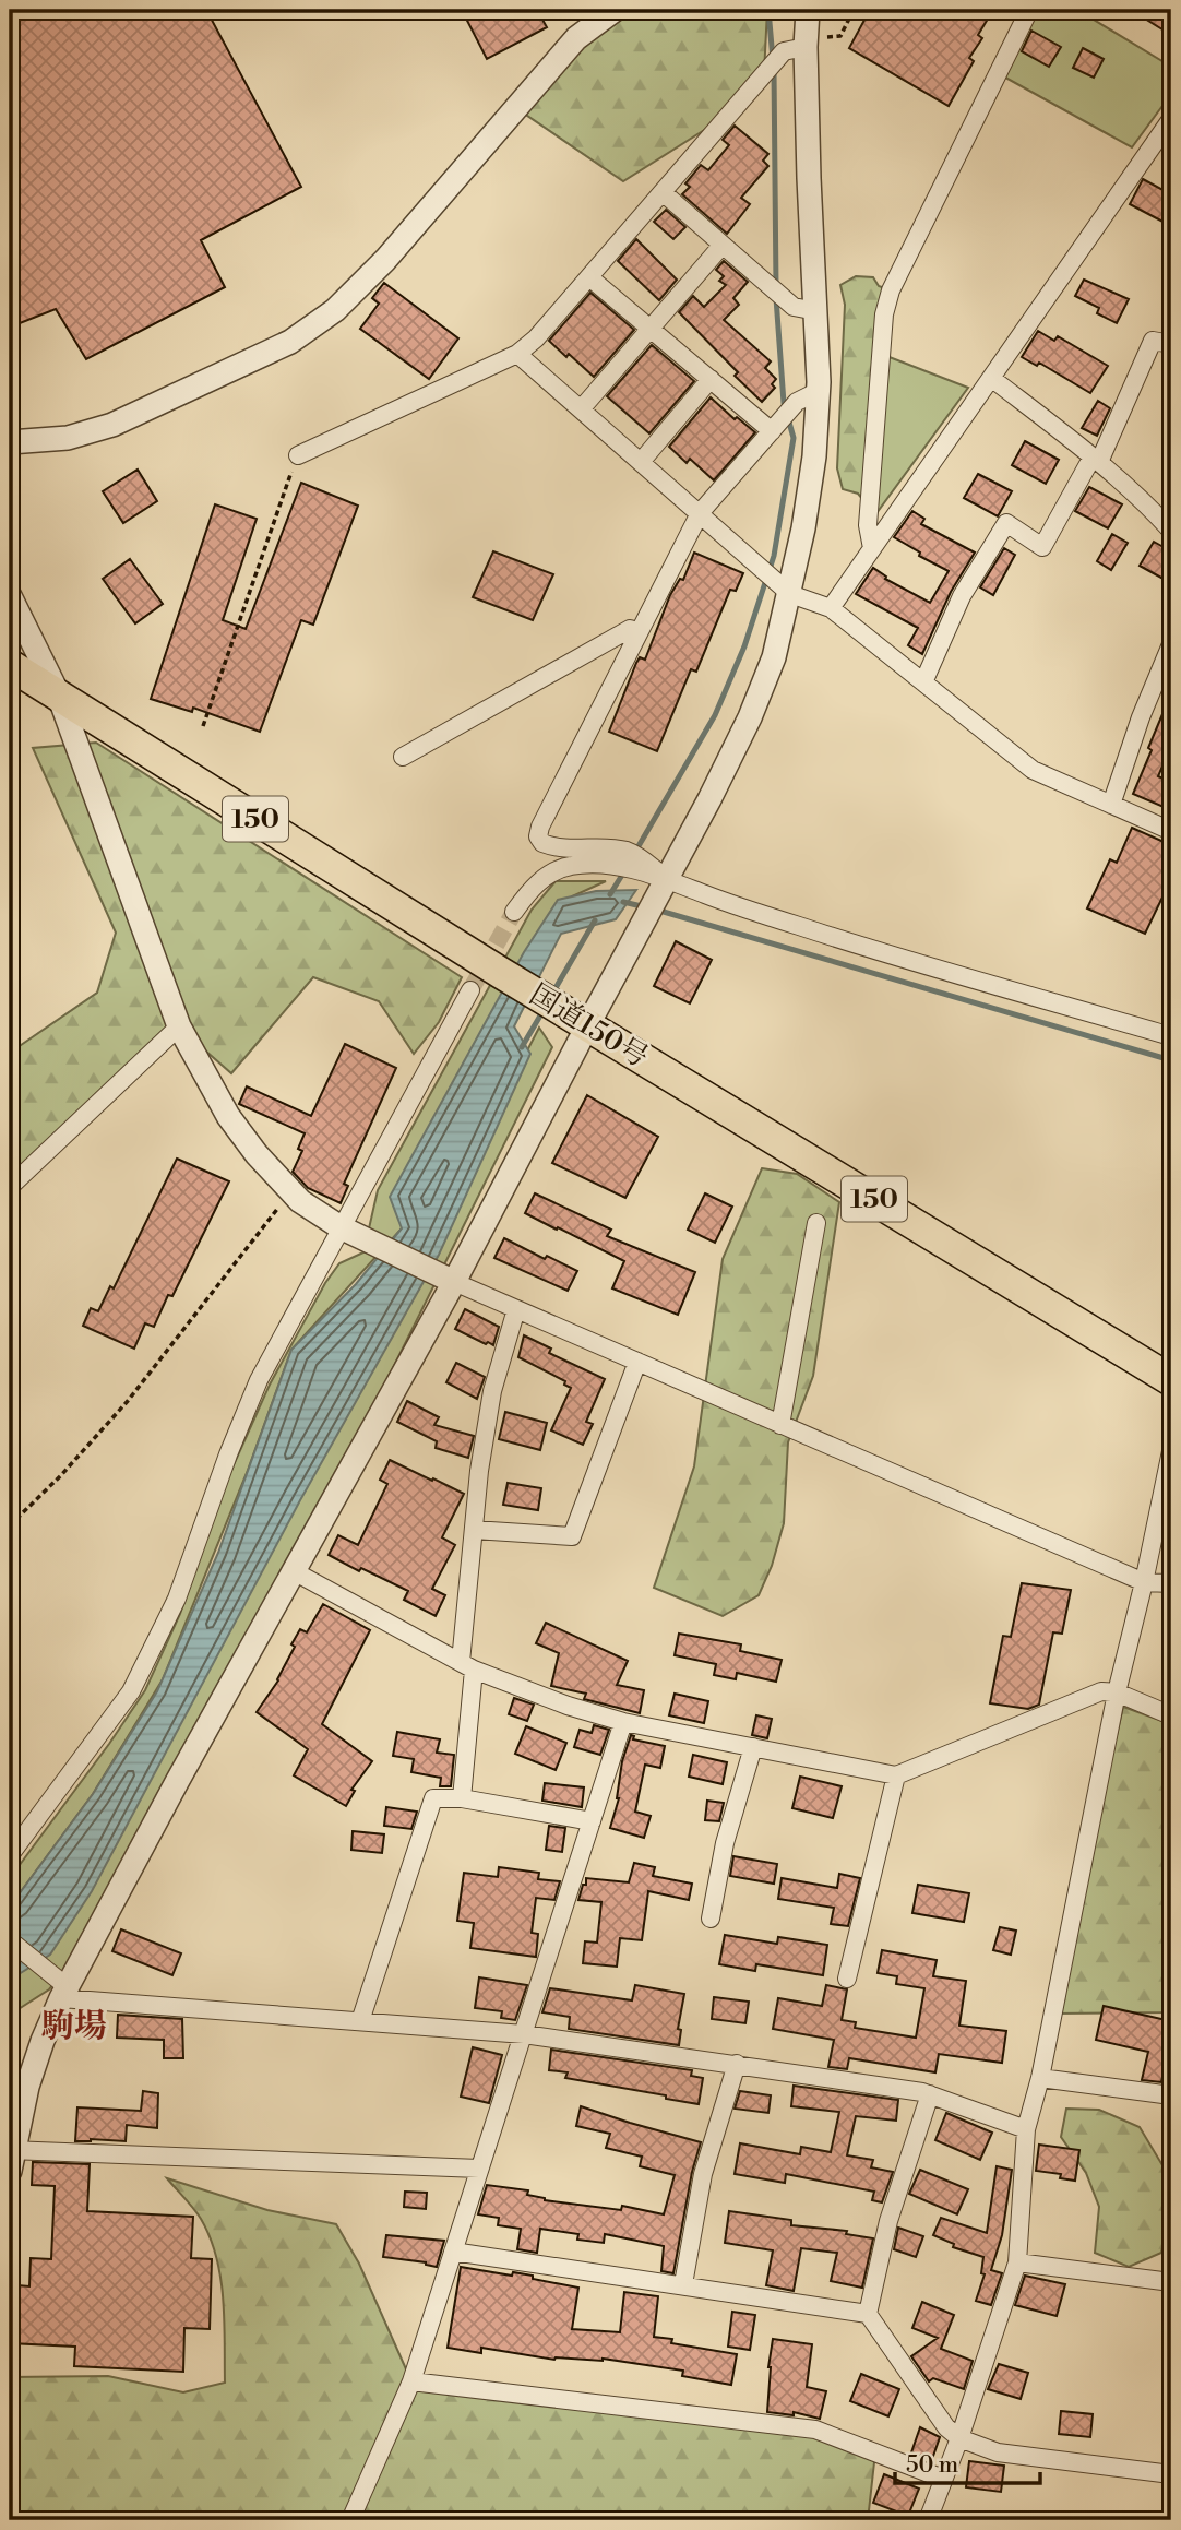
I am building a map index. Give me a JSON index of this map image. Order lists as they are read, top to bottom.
{
  "streets": {
    "highway": ["150", "国道150号"]
  },
  "districts": ["駒場"],
  "scale_bar": "50 m"
}
